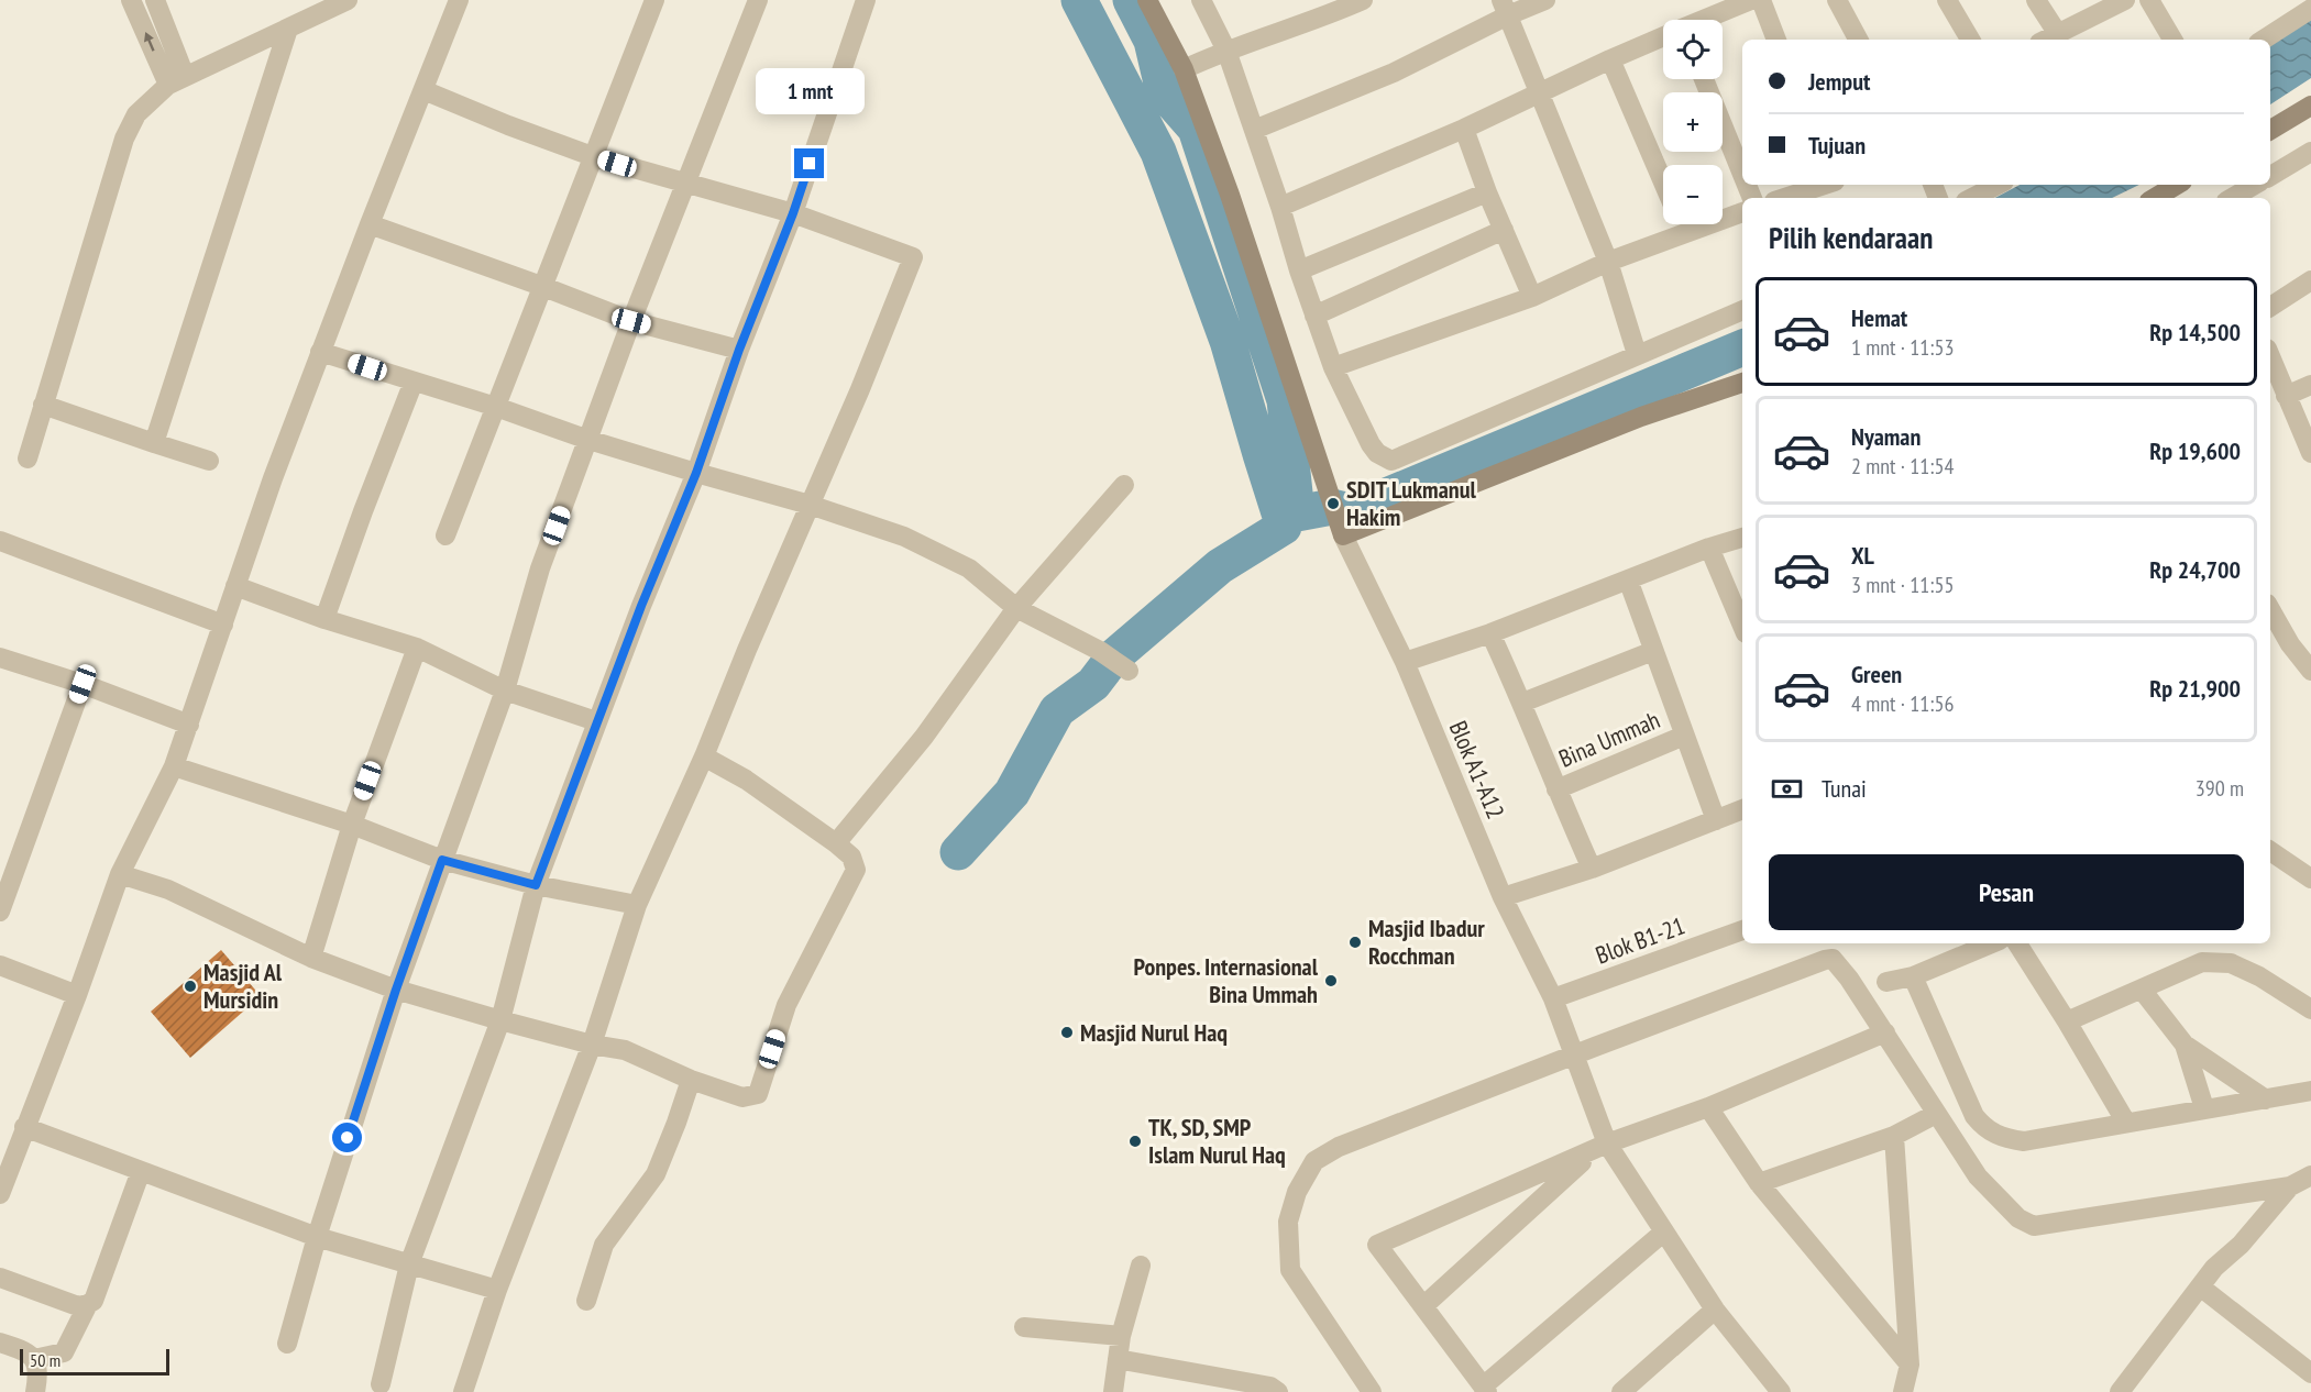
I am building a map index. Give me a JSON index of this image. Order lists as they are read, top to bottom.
{
  "streets": {
    "street": ["Bina Ummah", "Blok A1-A12", "Blok B1-21"]
  },
  "crossings": [
    ["Blok A1-A12", "Blok B1-21"]
  ],
  "places": [
    "SDIT Lukmanul Hakim",
    "Masjid Ibadur Rocchman",
    "Ponpes. Internasional Bina Ummah",
    "Masjid Al Mursidin",
    "Masjid Nurul Haq",
    "TK, SD, SMP Islam Nurul Haq"
  ],
  "scale_bar": "50 m",
  "page": {
    "map_buttons": ["+", "−"],
    "banner": ["Jemput", "Tujuan"],
    "bubble": "1 mnt",
    "heading": "Pilih kendaraan",
    "list": [
      {
        "name": "Hemat",
        "note": "1 mnt · 11:53",
        "value": "Rp 14,500"
      },
      {
        "name": "Nyaman",
        "note": "2 mnt · 11:54",
        "value": "Rp 19,600"
      },
      {
        "name": "XL",
        "note": "3 mnt · 11:55",
        "value": "Rp 24,700"
      },
      {
        "name": "Green",
        "note": "4 mnt · 11:56",
        "value": "Rp 21,900"
      }
    ],
    "pay": ["Tunai", "390 m"],
    "buttons": "Pesan",
    "scale": "50 m"
  }
}
